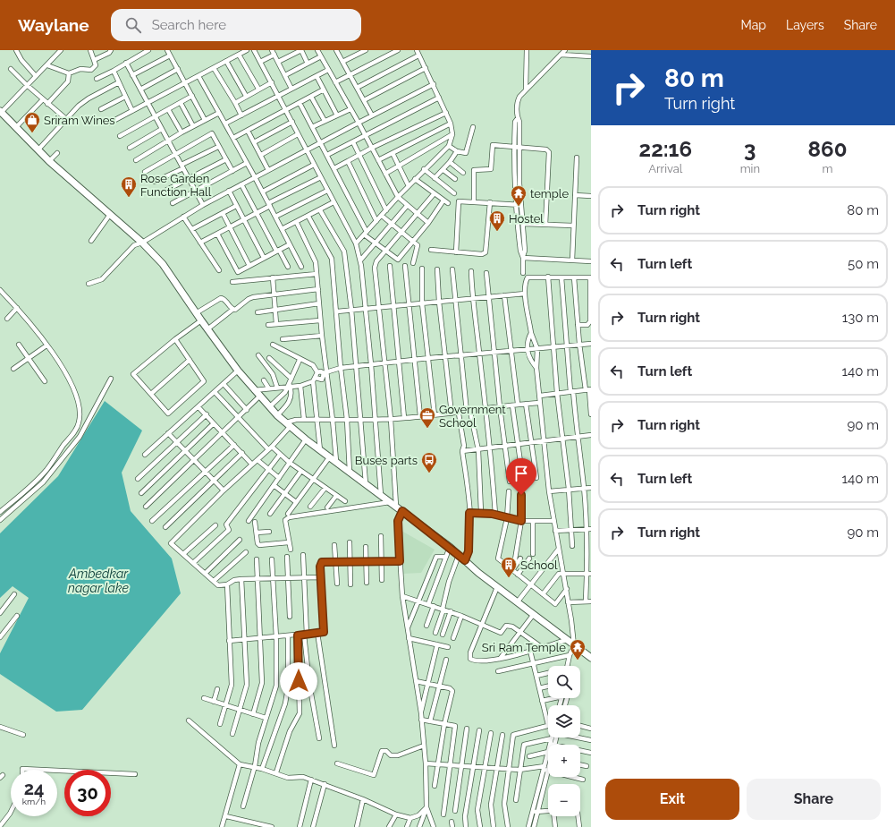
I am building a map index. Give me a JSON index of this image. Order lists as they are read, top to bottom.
{
  "water": ["Ambedkar nagar lake"],
  "places": {
    "shop": ["Sriram Wines"],
    "building": ["Rose Garden Function Hall", "Hostel", "School"],
    "temple": ["temple", "Sri Ram Temple"],
    "office": ["Government School"],
    "bus stop": ["Buses parts"]
  },
  "page": {
    "header": "Waylane",
    "search": "Search here",
    "nav": ["Map", "Layers", "Share"],
    "turn": ["80 m", "Turn right"],
    "eta": [
      "22:16",
      "Arrival",
      "3",
      "min",
      "860",
      "m"
    ],
    "list": [
      {
        "name": "Turn right",
        "value": "80 m"
      },
      {
        "name": "Turn left",
        "value": "50 m"
      },
      {
        "name": "Turn right",
        "value": "130 m"
      },
      {
        "name": "Turn left",
        "value": "140 m"
      },
      {
        "name": "Turn right",
        "value": "90 m"
      },
      {
        "name": "Turn left",
        "value": "140 m"
      },
      {
        "name": "Turn right",
        "value": "90 m"
      }
    ],
    "map_buttons": ["+", "−"],
    "speed": "24 km/h",
    "limit": "30",
    "buttons": ["Exit", "Share"]
  }
}
